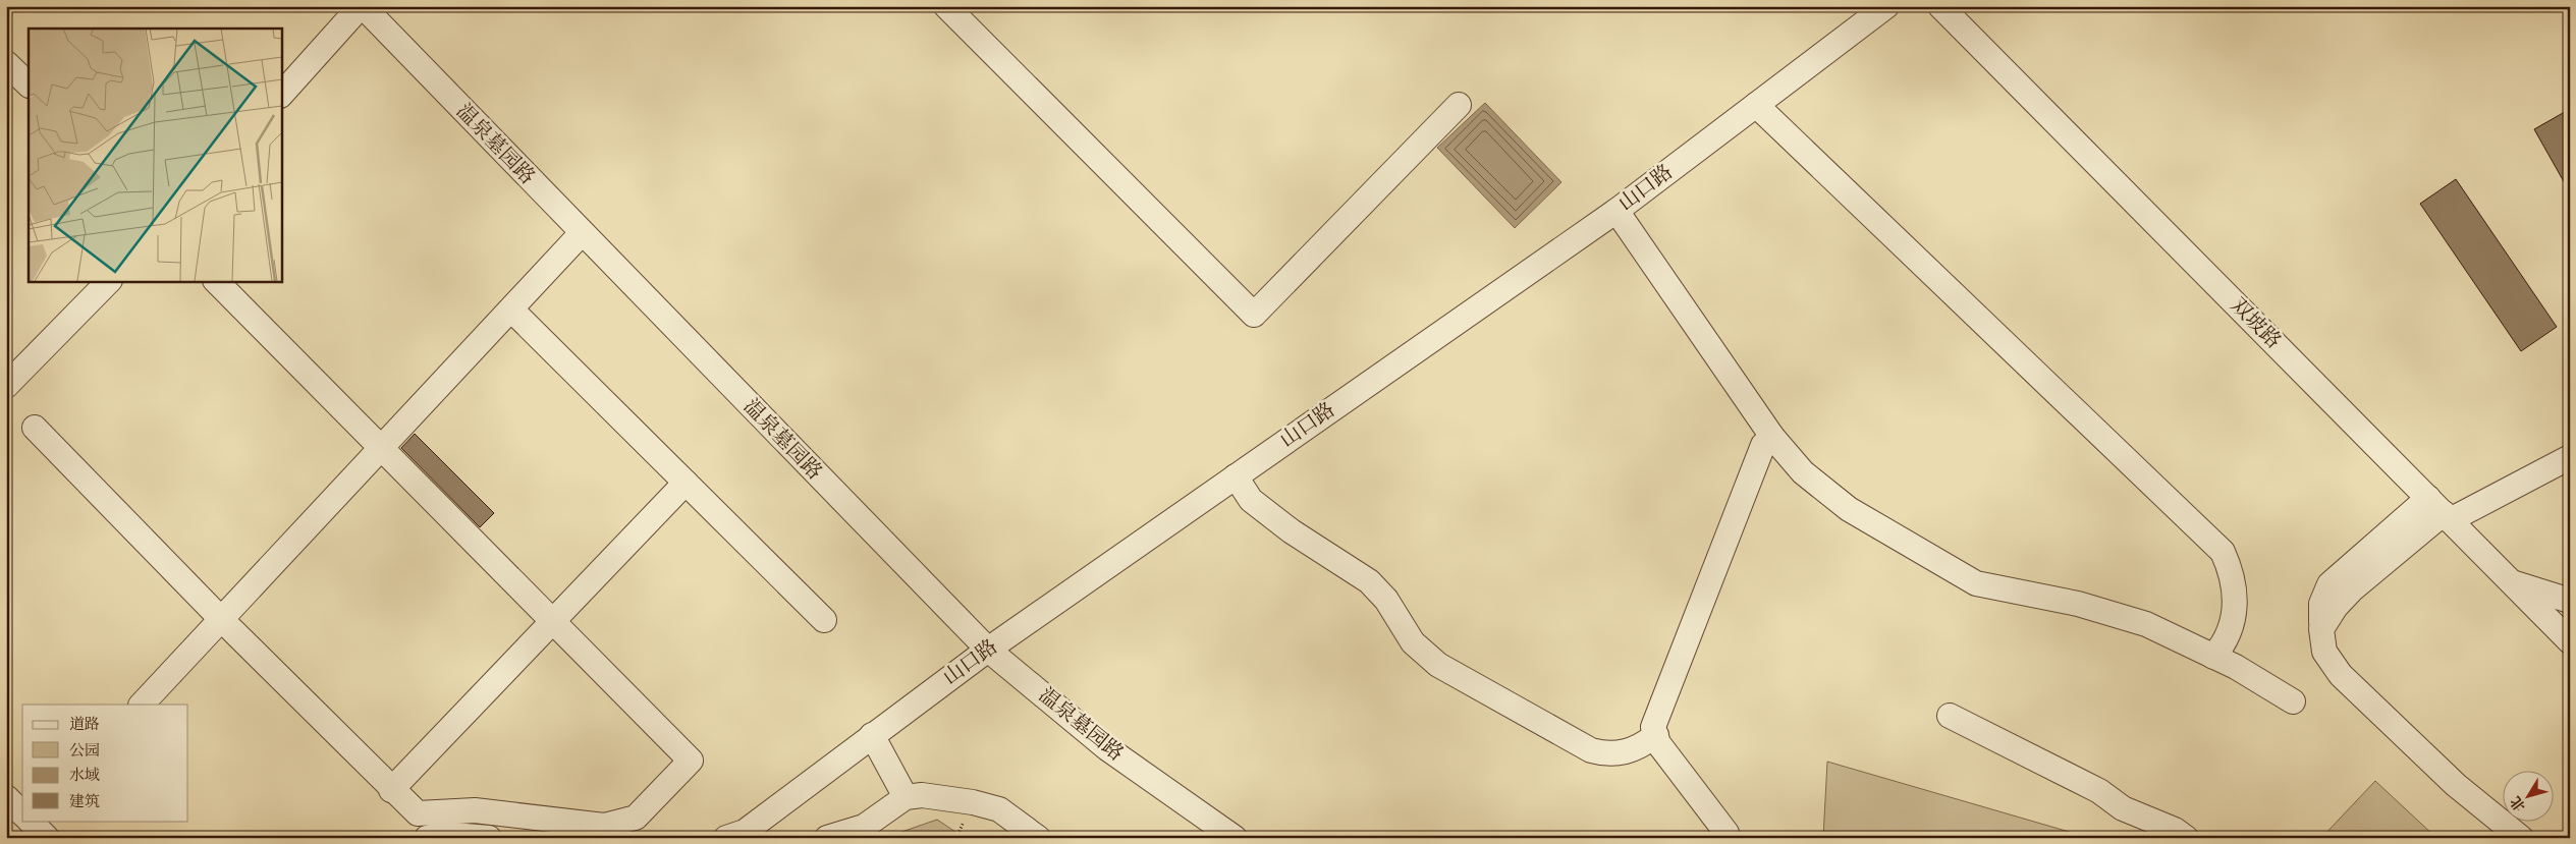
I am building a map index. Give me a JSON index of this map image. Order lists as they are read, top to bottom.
{
  "streets": {
    "street": ["温泉墓园路", "山口路", "双坡路"]
  },
  "crossings": [
    ["温泉墓园路", "山口路"]
  ],
  "legend": [
    "道路",
    "公园",
    "水域",
    "建筑"
  ],
  "north": "bottom left"
}
